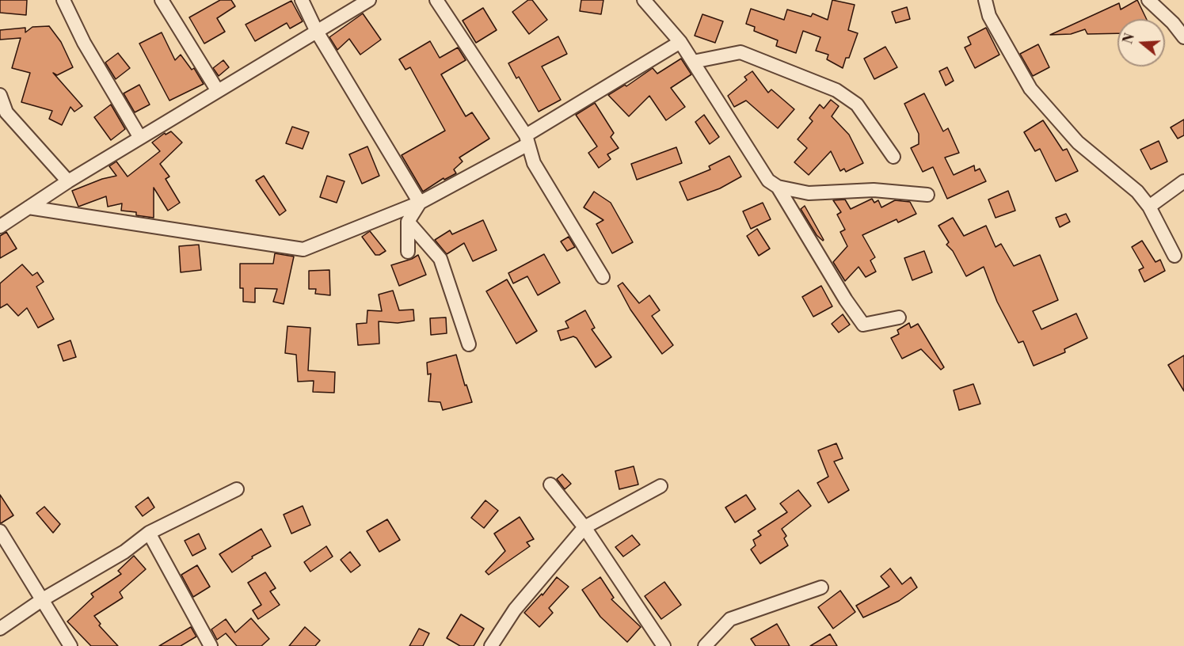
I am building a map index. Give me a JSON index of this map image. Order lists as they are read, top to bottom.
{
  "north": "left"
}
